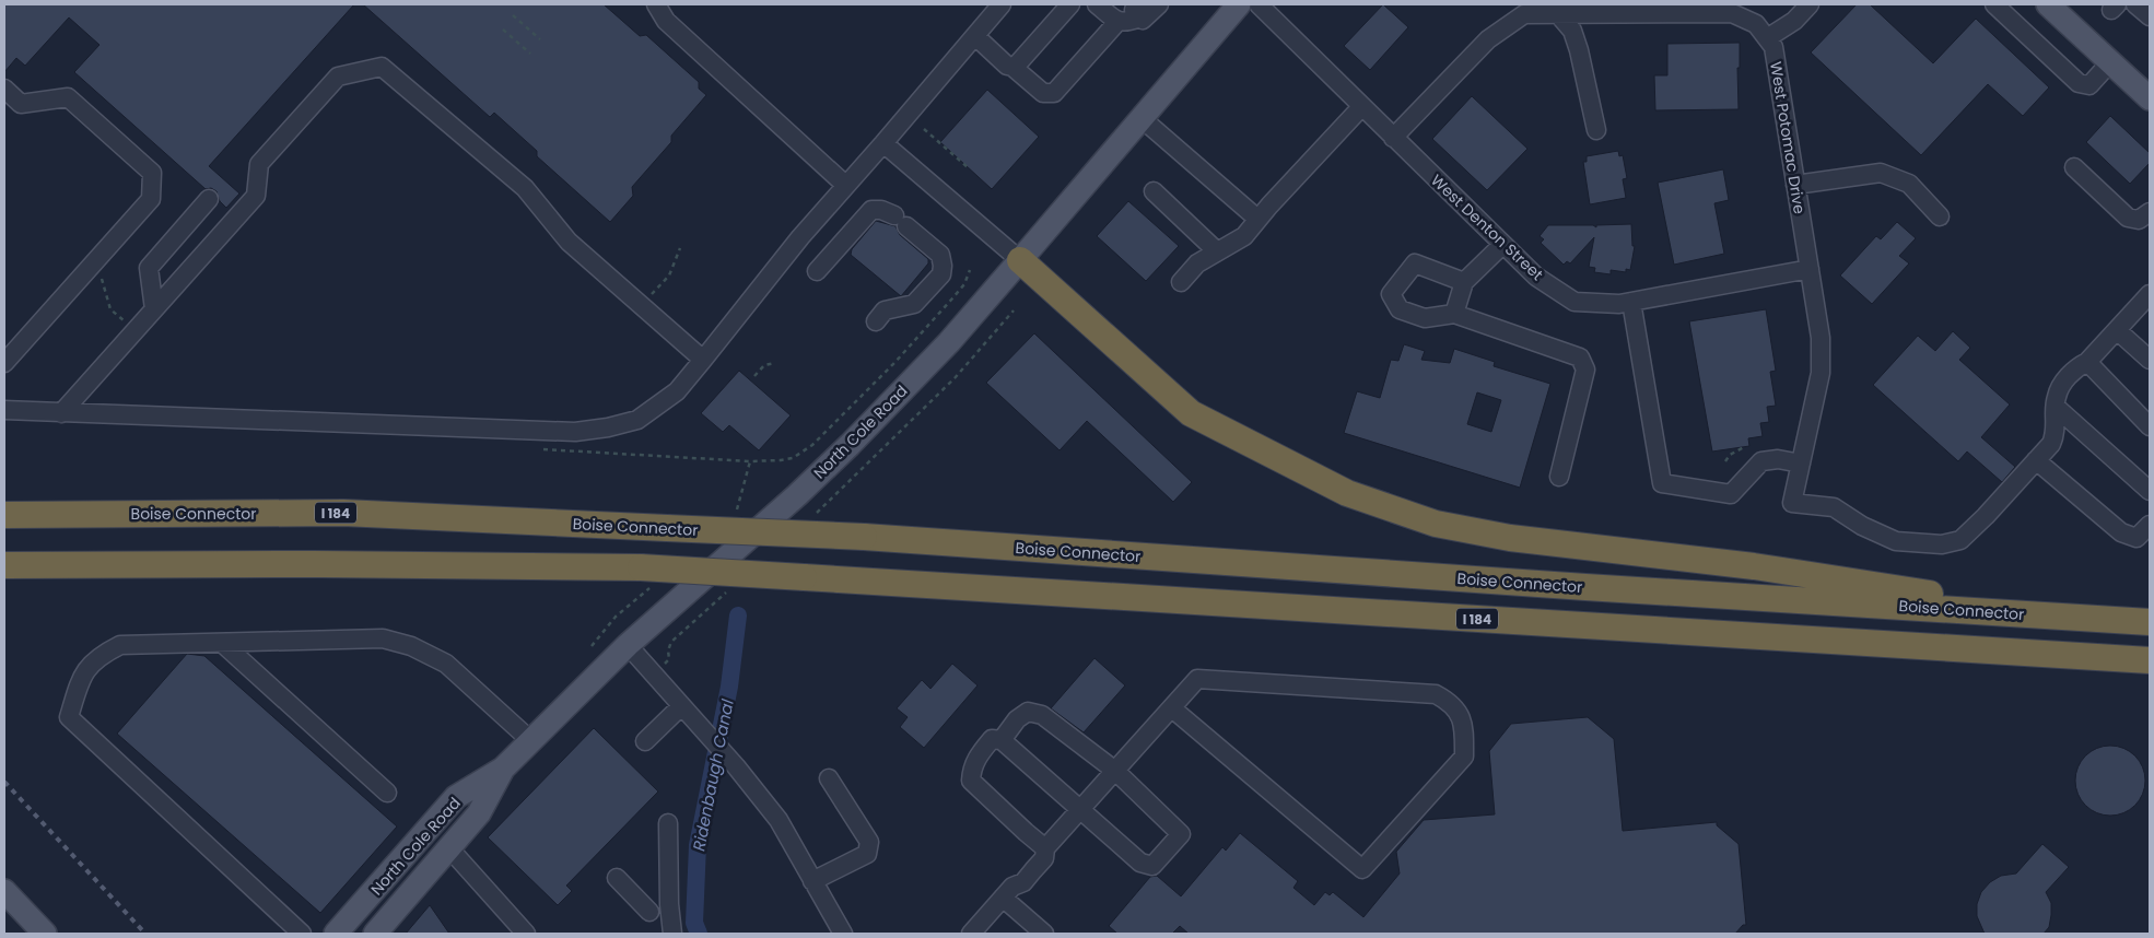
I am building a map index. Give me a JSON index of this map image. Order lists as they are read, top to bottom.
{
  "streets": {
    "highway": ["I 184", "Boise Connector"],
    "main road": ["North Cole Road"],
    "street": ["West Potomac Drive", "West Denton Street"]
  },
  "crossings": [
    ["West Potomac Drive", "West Denton Street"]
  ],
  "water": ["Ridenbaugh Canal"]
}
